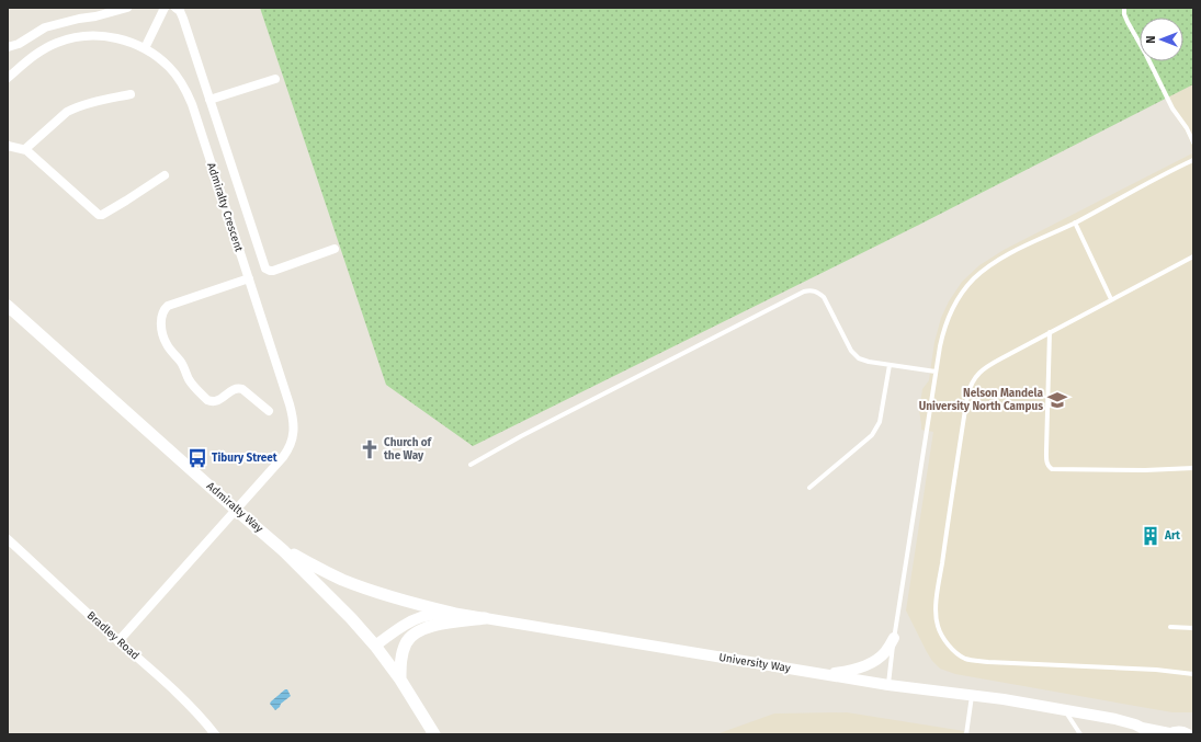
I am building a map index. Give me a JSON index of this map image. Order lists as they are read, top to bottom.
{
  "streets": {
    "main road": ["Admiralty Way"],
    "street": ["Admiralty Crescent", "Bradley Road", "University Way"]
  },
  "crossings": [
    ["Admiralty Crescent", "Admiralty Way"],
    ["Admiralty Way", "University Way"]
  ],
  "places": {
    "school or university": ["Nelson Mandela University North Campus"],
    "church": ["Church of the Way"],
    "bus stop": ["Tibury Street"],
    "building": ["Art"]
  },
  "north": "left"
}
